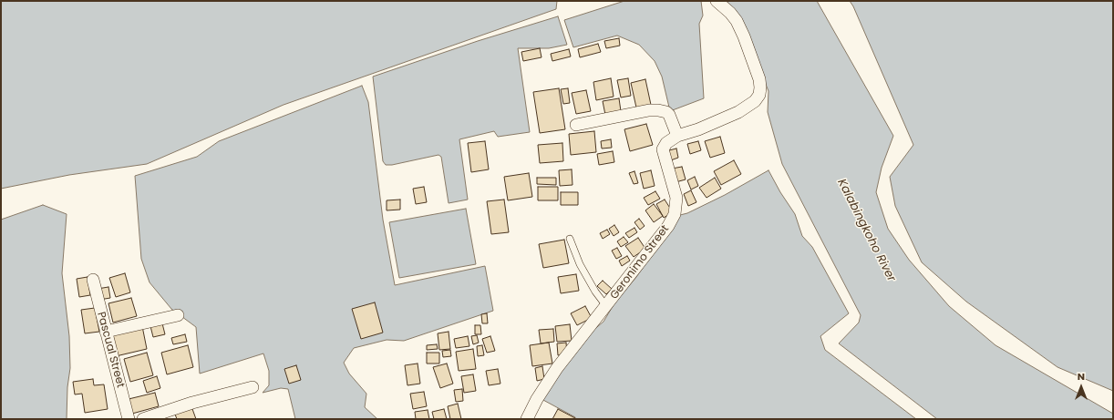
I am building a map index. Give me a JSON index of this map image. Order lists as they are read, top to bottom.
{
  "streets": {
    "street": ["Geronimo Street", "Pascual Street"]
  },
  "water": ["Kalabingkoho River"],
  "north": "top"
}
